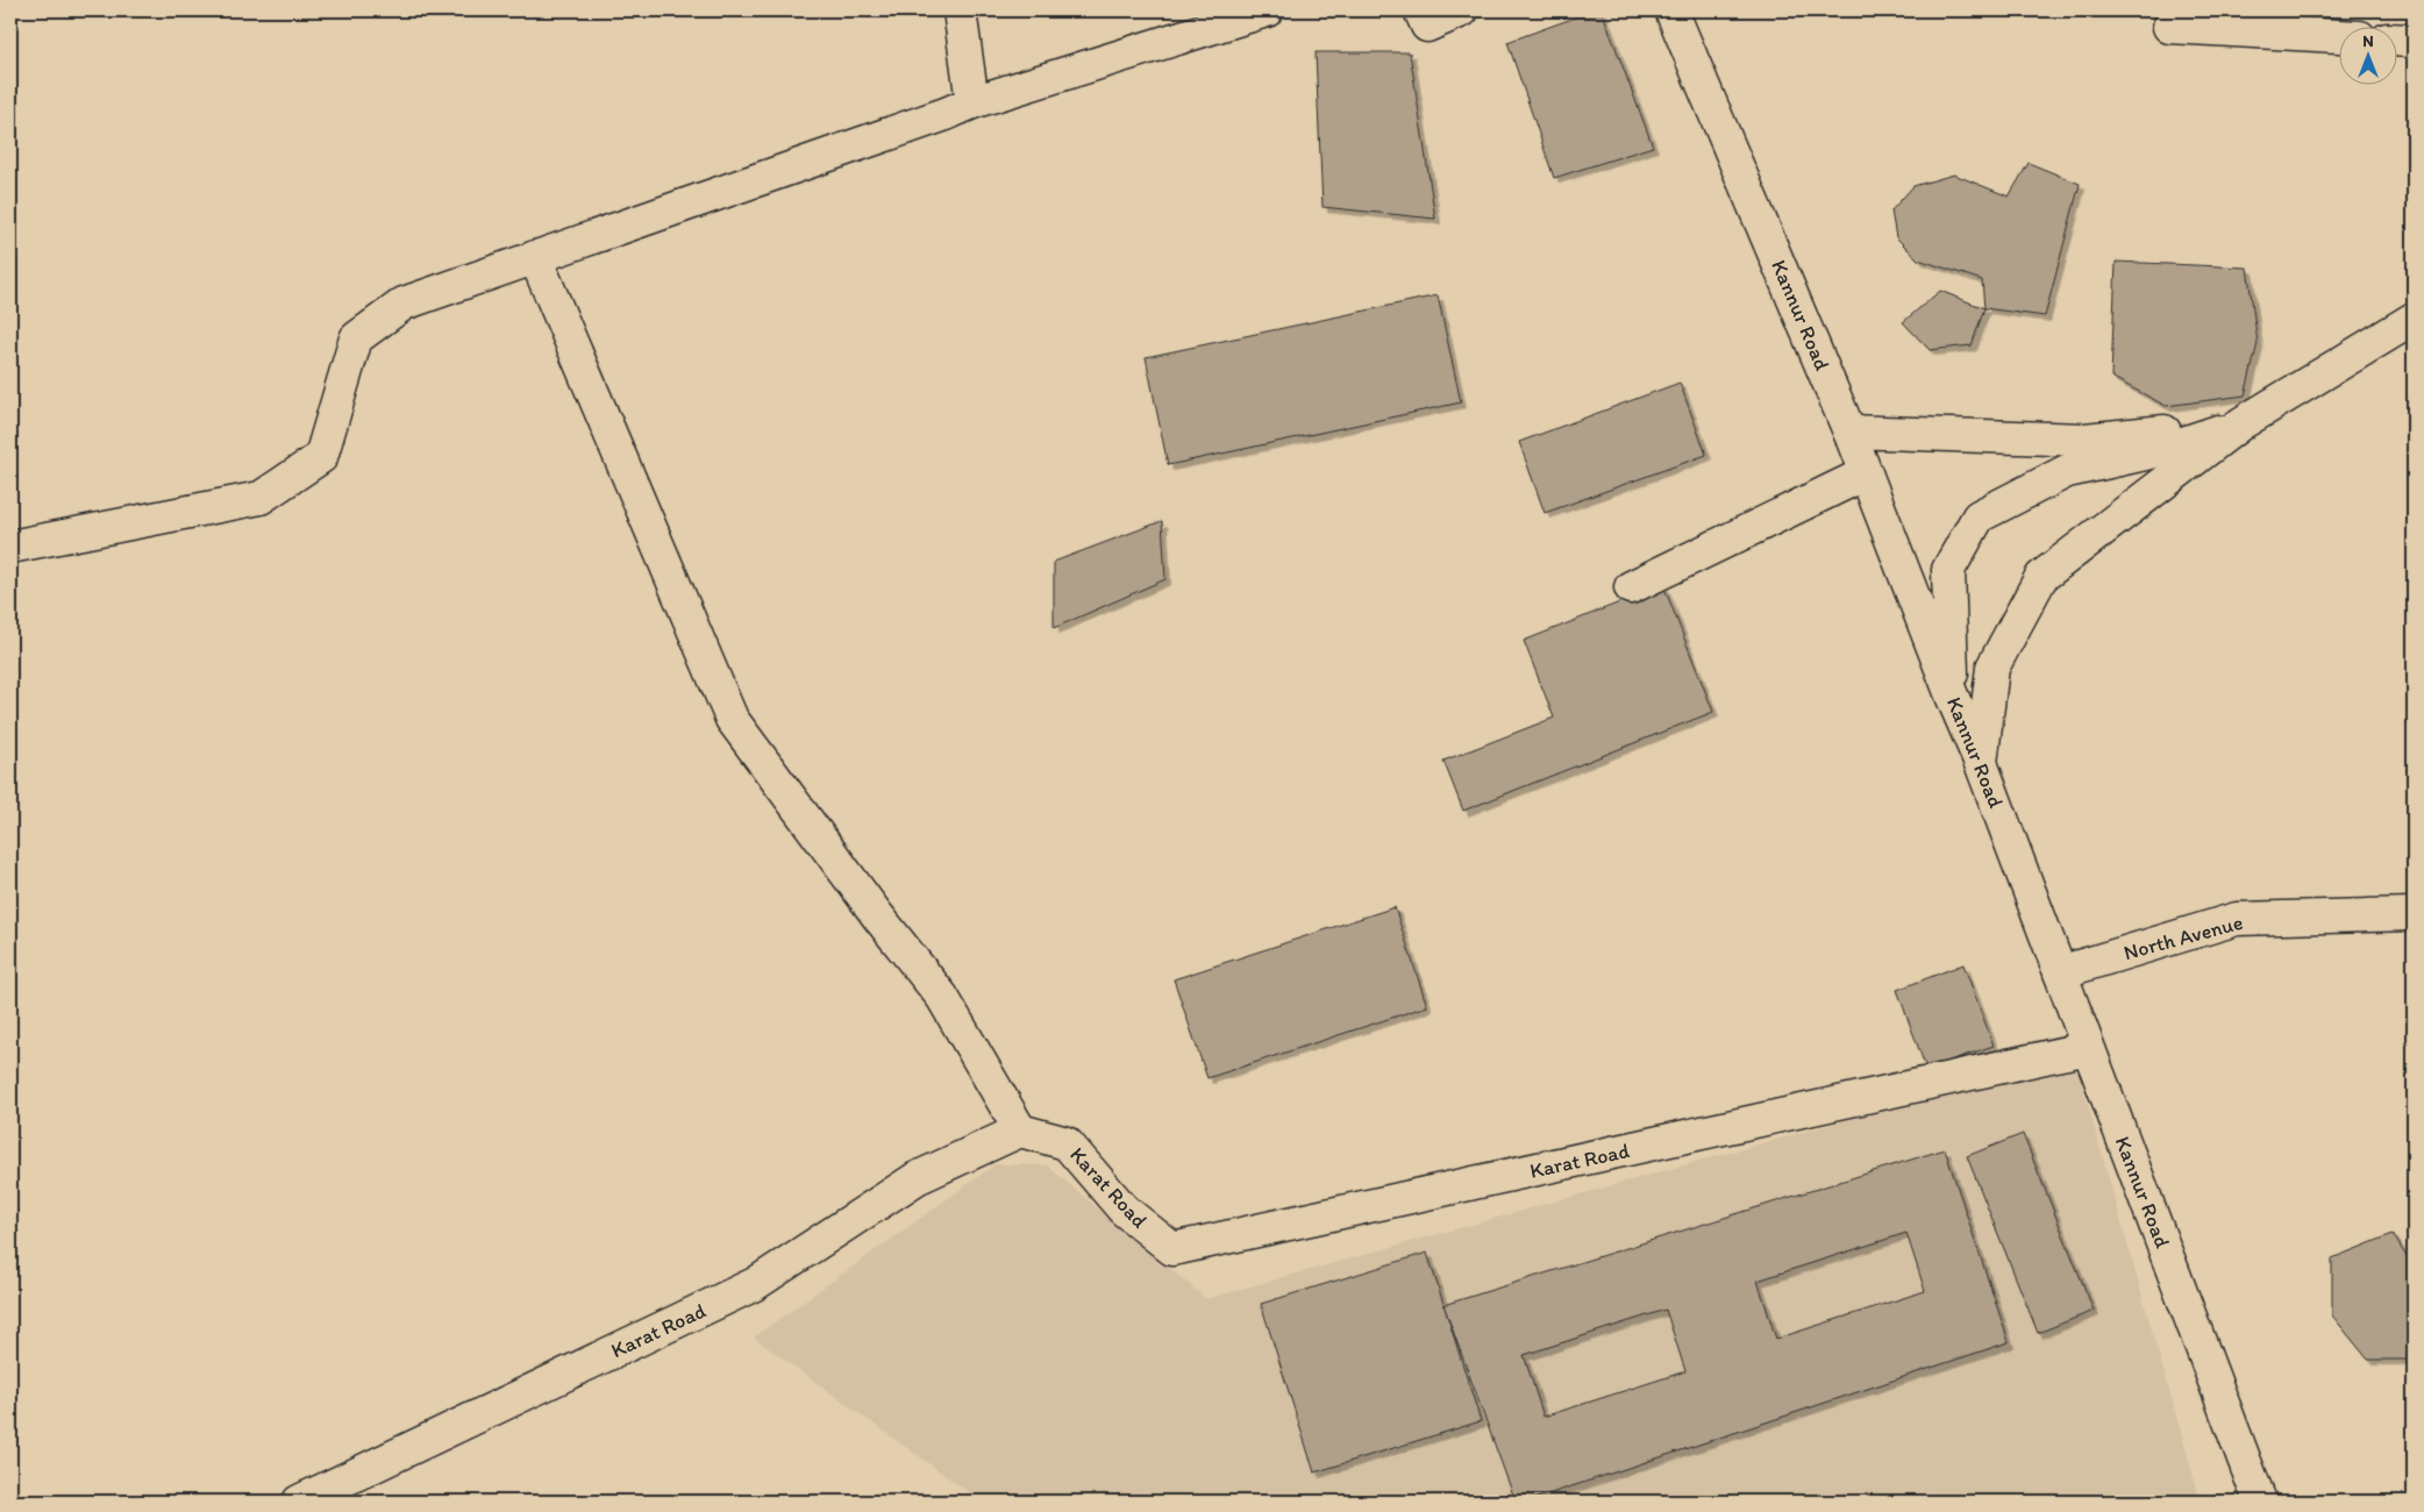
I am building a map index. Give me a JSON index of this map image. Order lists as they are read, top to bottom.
{
  "streets": {
    "street": ["Kannur Road", "North Avenue", "Karat Road"]
  },
  "crossings": [
    ["Kannur Road", "North Avenue"],
    ["Kannur Road", "Karat Road"]
  ],
  "north": "top"
}
